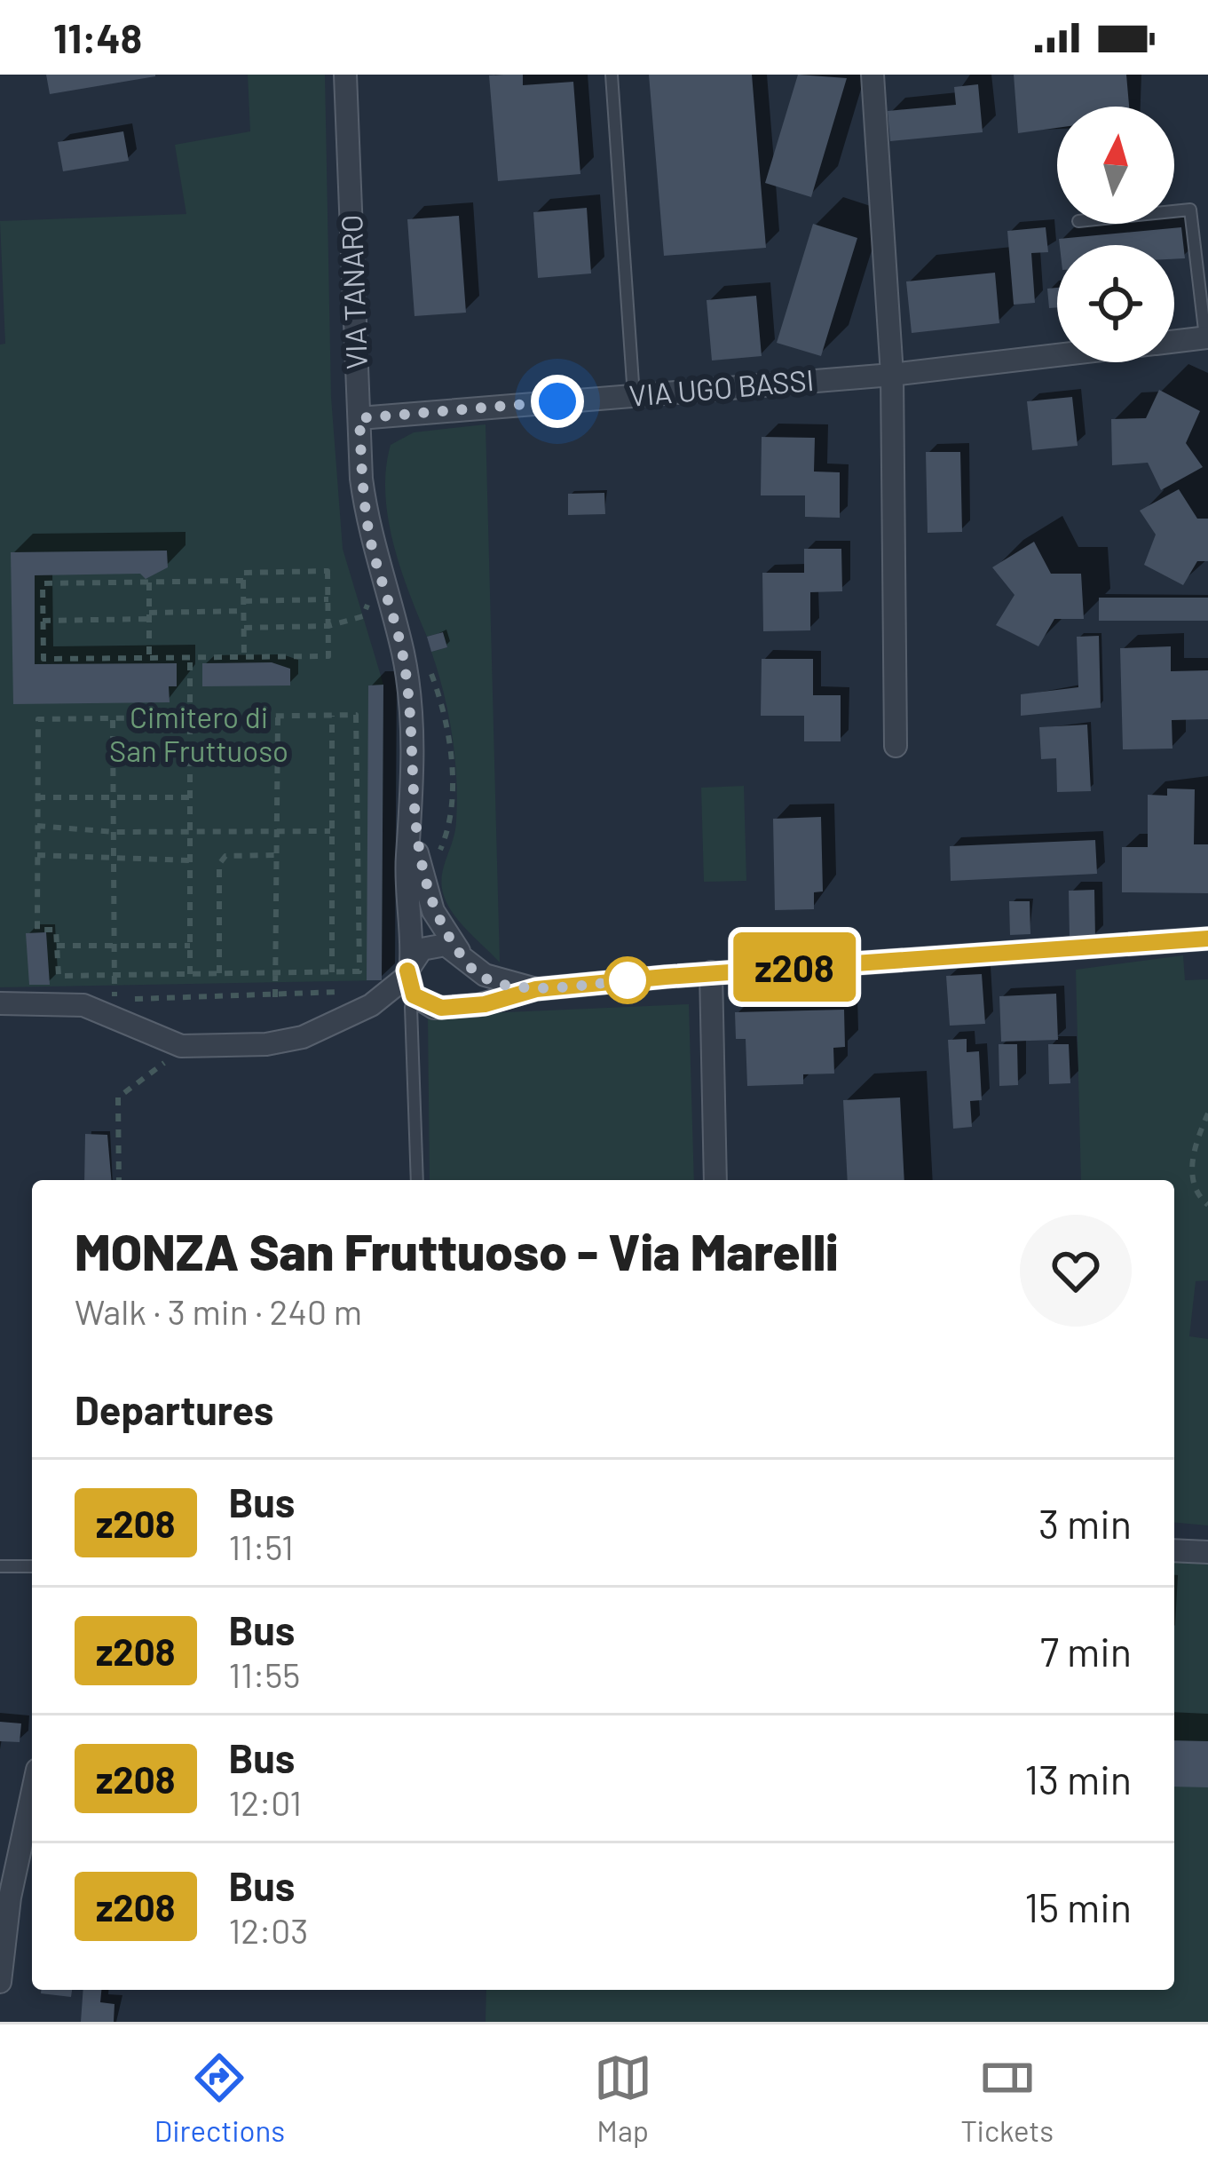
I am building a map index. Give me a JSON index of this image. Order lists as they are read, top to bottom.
{
  "streets": {
    "street": ["VIA TANARO", "VIA UGO BASSI"]
  },
  "crossings": [
    ["VIA TANARO", "VIA UGO BASSI"]
  ],
  "parks": ["Cimitero di San Fruttuoso"],
  "lines": ["bus line z208"],
  "north": "top",
  "page": {
    "status": "11:48",
    "on_map": "z208",
    "heading": [
      ["MONZA San Fruttuoso - Via Marelli", "Walk · 3 min · 240 m"],
      "Departures"
    ],
    "list": [
      {
        "mark": "z208",
        "name": "Bus",
        "note": "11:51",
        "value": "3 min"
      },
      {
        "mark": "z208",
        "name": "Bus",
        "note": "11:55",
        "value": "7 min"
      },
      {
        "mark": "z208",
        "name": "Bus",
        "note": "12:01",
        "value": "13 min"
      },
      {
        "mark": "z208",
        "name": "Bus",
        "note": "12:03",
        "value": "15 min"
      }
    ],
    "tabs": ["Directions", "Map", "Tickets"]
  }
}
